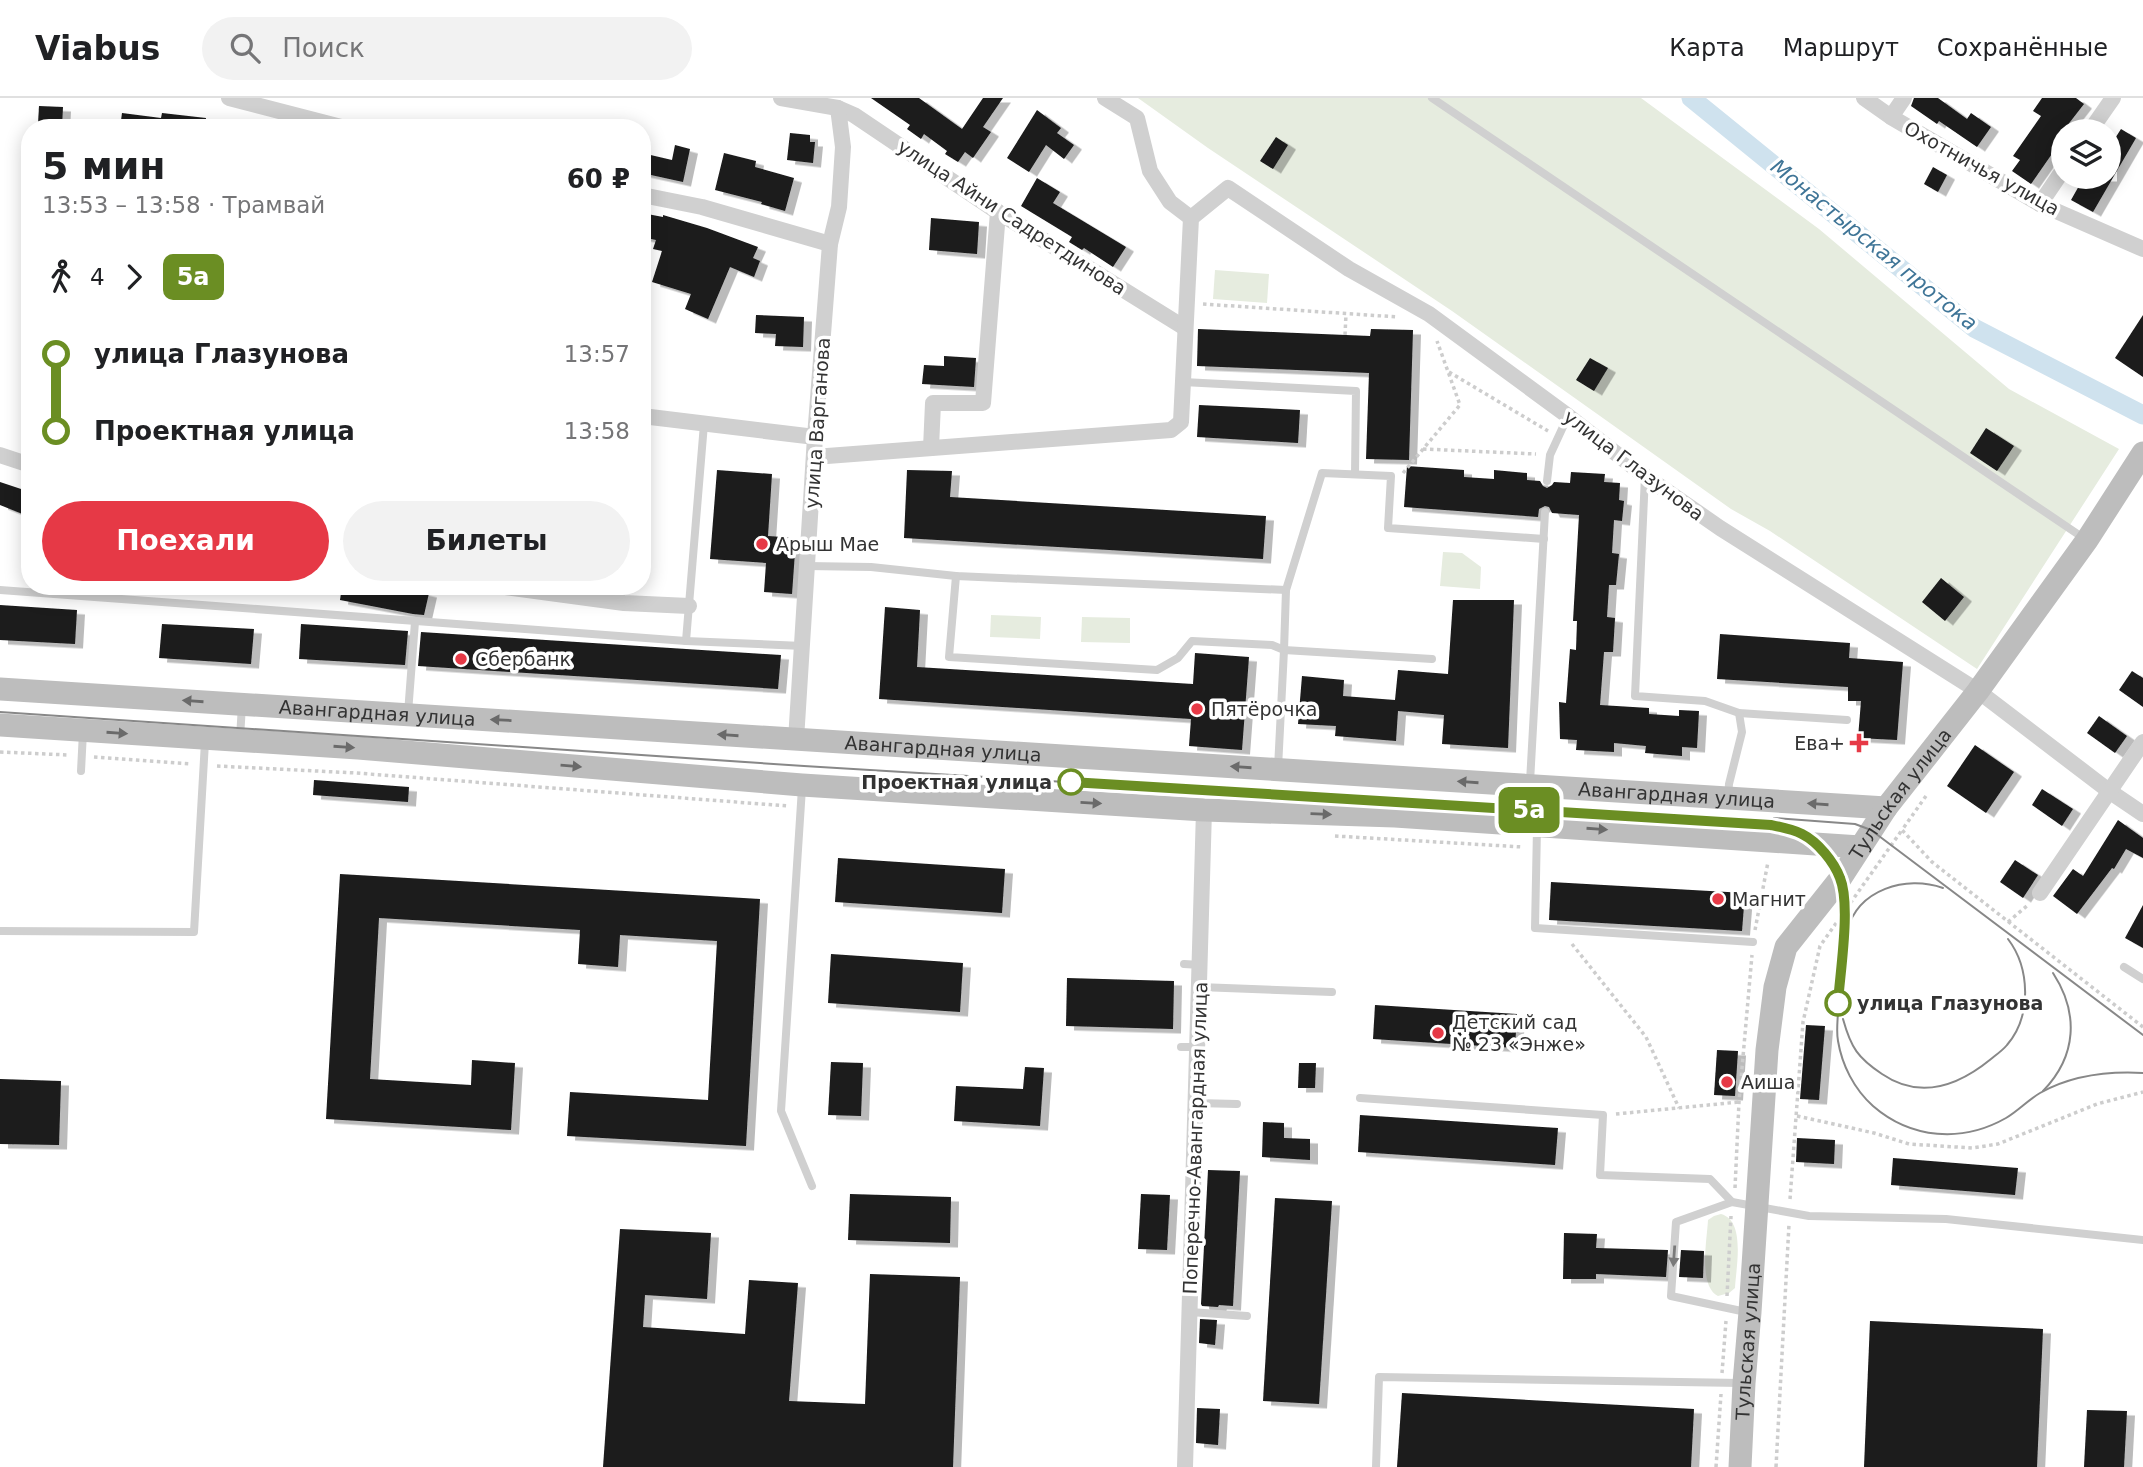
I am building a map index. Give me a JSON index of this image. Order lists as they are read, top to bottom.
{
  "streets": {
    "main road": ["Авангардная улица", "Тульская улица"],
    "street": [
      "Охотничья улица",
      "улица Айни Садретдинова",
      "улица Варганова",
      "улица Глазунова",
      "Поперечно-Авангардная улица"
    ]
  },
  "crossings": [
    ["улица Айни Садретдинова", "улица Варганова"],
    ["улица Варганова", "Авангардная улица"],
    ["улица Глазунова", "Тульская улица"],
    ["Авангардная улица", "Тульская улица"],
    ["Авангардная улица", "Поперечно-Авангардная улица"]
  ],
  "water": ["Монастырская протока"],
  "places": {
    "other": [
      "Арыш Мае",
      "Сбербанк",
      "Пятёрочка",
      "Проектная улица",
      "Магнит",
      "улица Глазунова",
      "Детский сад № 23 «Энже»",
      "Аиша"
    ],
    "health": ["Ева+"]
  },
  "lines": ["tram line 5а"],
  "page": {
    "header": "Viabus",
    "search": "Поиск",
    "nav": ["Карта", "Маршрут", "Сохранённые"],
    "on_map": "5а",
    "heading": ["5 мин", "13:53 – 13:58 · Трамвай", "60 ₽"],
    "legs": ["4", "5а"],
    "list": [
      {
        "name": "улица Глазунова",
        "value": "13:57"
      },
      {
        "name": "Проектная улица",
        "value": "13:58"
      }
    ],
    "buttons": ["Поехали", "Билеты"]
  }
}
